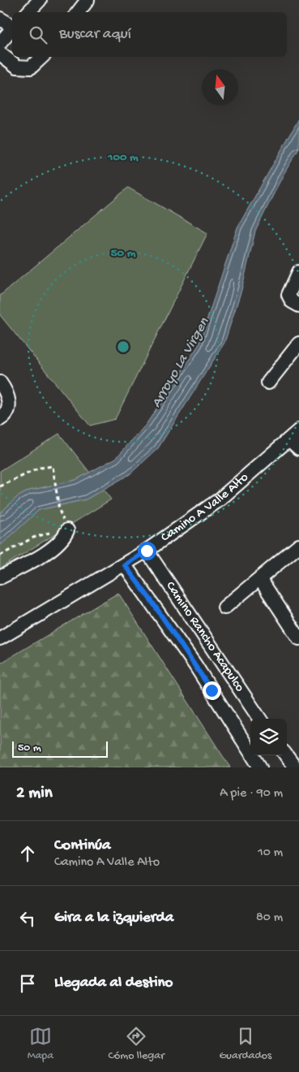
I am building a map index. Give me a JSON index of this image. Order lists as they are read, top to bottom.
{
  "streets": {
    "street": ["Camino A Valle Alto", "Camino Rancho Acapulco"]
  },
  "crossings": [
    ["Camino A Valle Alto", "Camino Rancho Acapulco"]
  ],
  "water": ["Arroyo La Virgen"],
  "scale_bar": "50 m",
  "north": "top",
  "page": {
    "search": "Buscar aquí",
    "scale": "50 m",
    "heading": ["2 min", "A pie · 90 m"],
    "list": [
      ["Continúa", "Camino A Valle Alto", "10 m"],
      ["Gira a la izquierda", "80 m"],
      "Llegada al destino"
    ],
    "nav": ["Mapa", "Cómo llegar", "Guardados"]
  },
  "rings": ["100 m", "50 m"]
}
